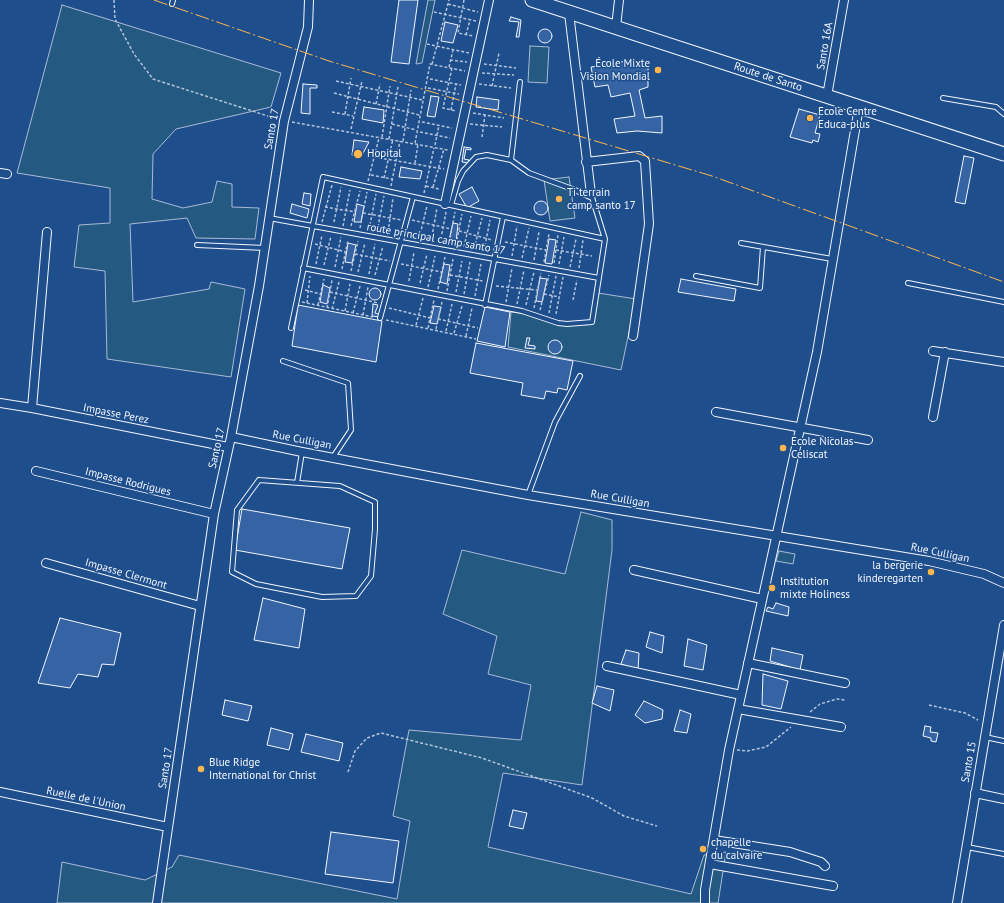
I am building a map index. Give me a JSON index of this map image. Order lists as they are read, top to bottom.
{
  "streets": {
    "main road": ["Route de Santo"],
    "street": [
      "Santo 16A",
      "Santo 17",
      "Impasse Perez",
      "Rue Culligan",
      "Impasse Rodrigues",
      "Impasse Clermont",
      "Santo 15",
      "Ruelle de l'Union"
    ],
    "lane": ["route principal camp santo 17"]
  },
  "crossings": [
    ["Santo 16A", "Route de Santo"],
    ["Santo 17", "route principal camp santo 17"],
    ["Santo 17", "Impasse Perez"],
    ["Santo 17", "Rue Culligan"],
    ["Santo 17", "Impasse Rodrigues"],
    ["Santo 17", "Impasse Clermont"],
    ["Santo 17", "Ruelle de l'Union"]
  ],
  "places": [
    "École Mixte Vision Mondial",
    "Ecole Centre Educa-plus",
    "Hopital",
    "Ti terrain camp santo 17",
    "Ecole Nicolas Celiscat",
    "la bergerie kinderegarten",
    "Institution mixte Holiness",
    "Blue Ridge International for Christ",
    "chapelle du calvaire"
  ]
}
